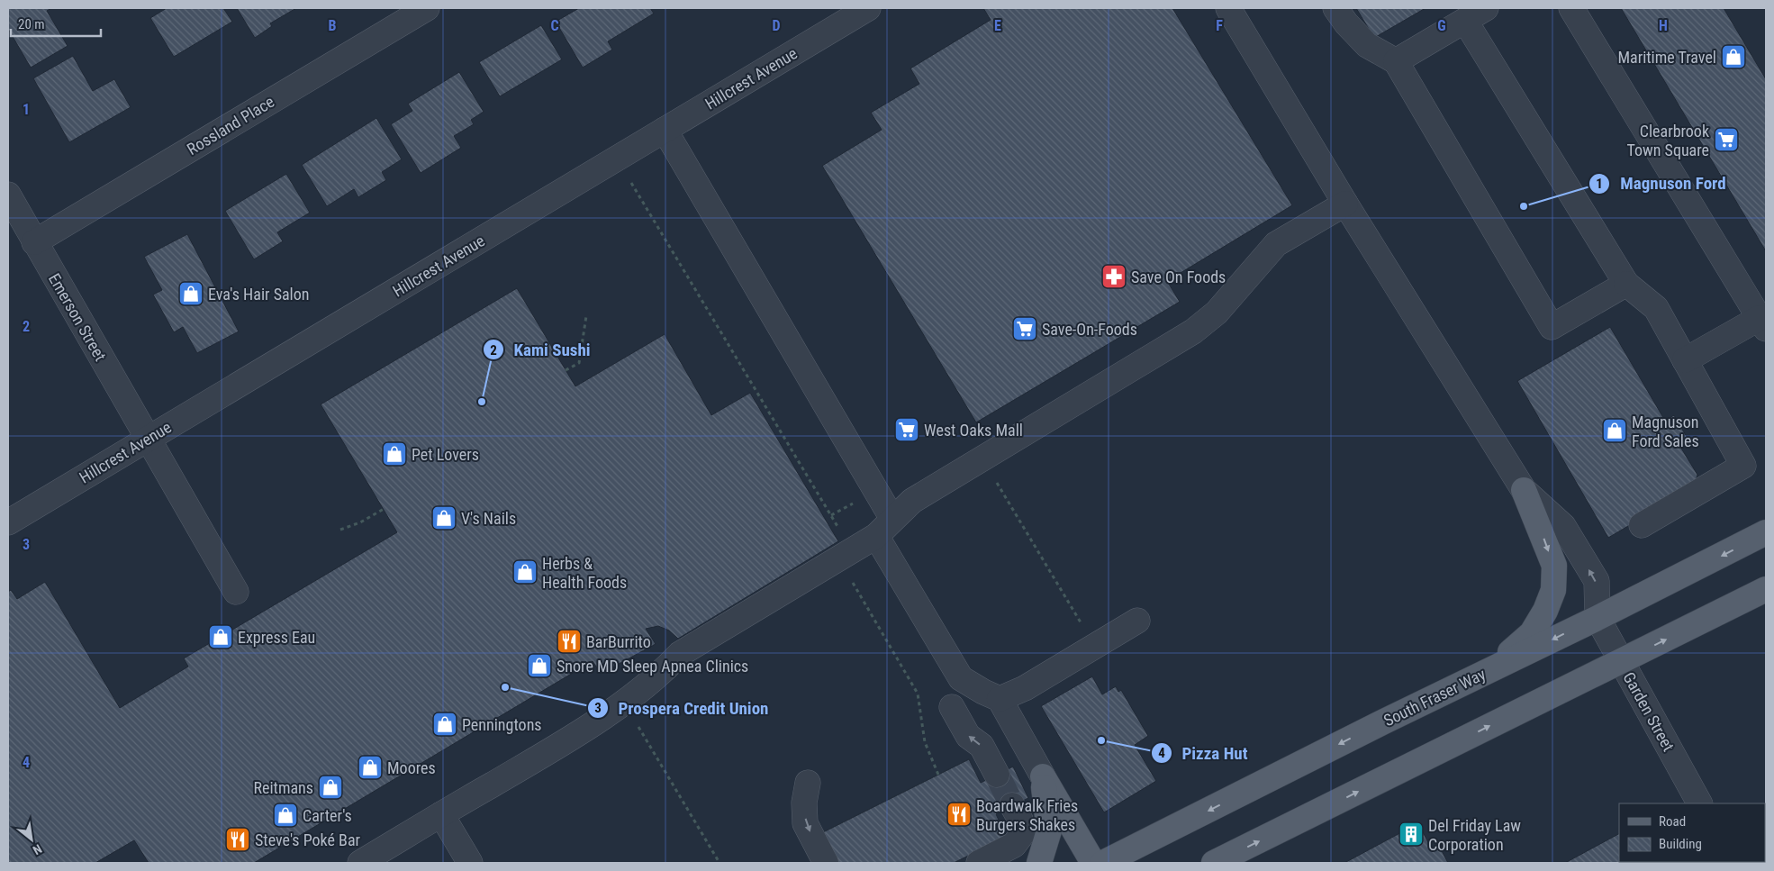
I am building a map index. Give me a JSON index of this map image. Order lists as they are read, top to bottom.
{
  "streets": {
    "main road": ["South Fraser Way"],
    "street": [
      "Hillcrest Avenue",
      "Rossland Place",
      "Emerson Street",
      "Garden Street"
    ]
  },
  "crossings": [
    ["Hillcrest Avenue", "Emerson Street"],
    ["Rossland Place", "Emerson Street"],
    ["South Fraser Way", "Garden Street"]
  ],
  "places": {
    "shop": [
      "Maritime Travel",
      "Eva's Hair Salon",
      "Magnuson Ford Sales",
      "Pet Lovers",
      "V's Nails",
      "Herbs & Health Foods",
      "Express Eau",
      "Snore MD Sleep Apnea Clinics",
      "Penningtons",
      "Moores",
      "Reitmans",
      "Carter's"
    ],
    "supermarket": ["Clearbrook Town Square", "Save-On-Foods", "West Oaks Mall"],
    "other": [
      "Magnuson Ford",
      "Kami Sushi",
      "Prospera Credit Union",
      "Pizza Hut"
    ],
    "pharmacy": ["Save On Foods"],
    "restaurant": ["BarBurrito", "Boardwalk Fries Burgers Shakes", "Steve's Poké Bar"],
    "building": ["Del Friday Law Corporation"]
  },
  "legend": ["Road", "Building"],
  "scale_bar": "20 m",
  "north": "bottom right",
  "grid": {
    "columns": [
      "B",
      "C",
      "D",
      "E",
      "F",
      "G",
      "H"
    ],
    "rows": [
      "1",
      "2",
      "3",
      "4"
    ]
  }
}
